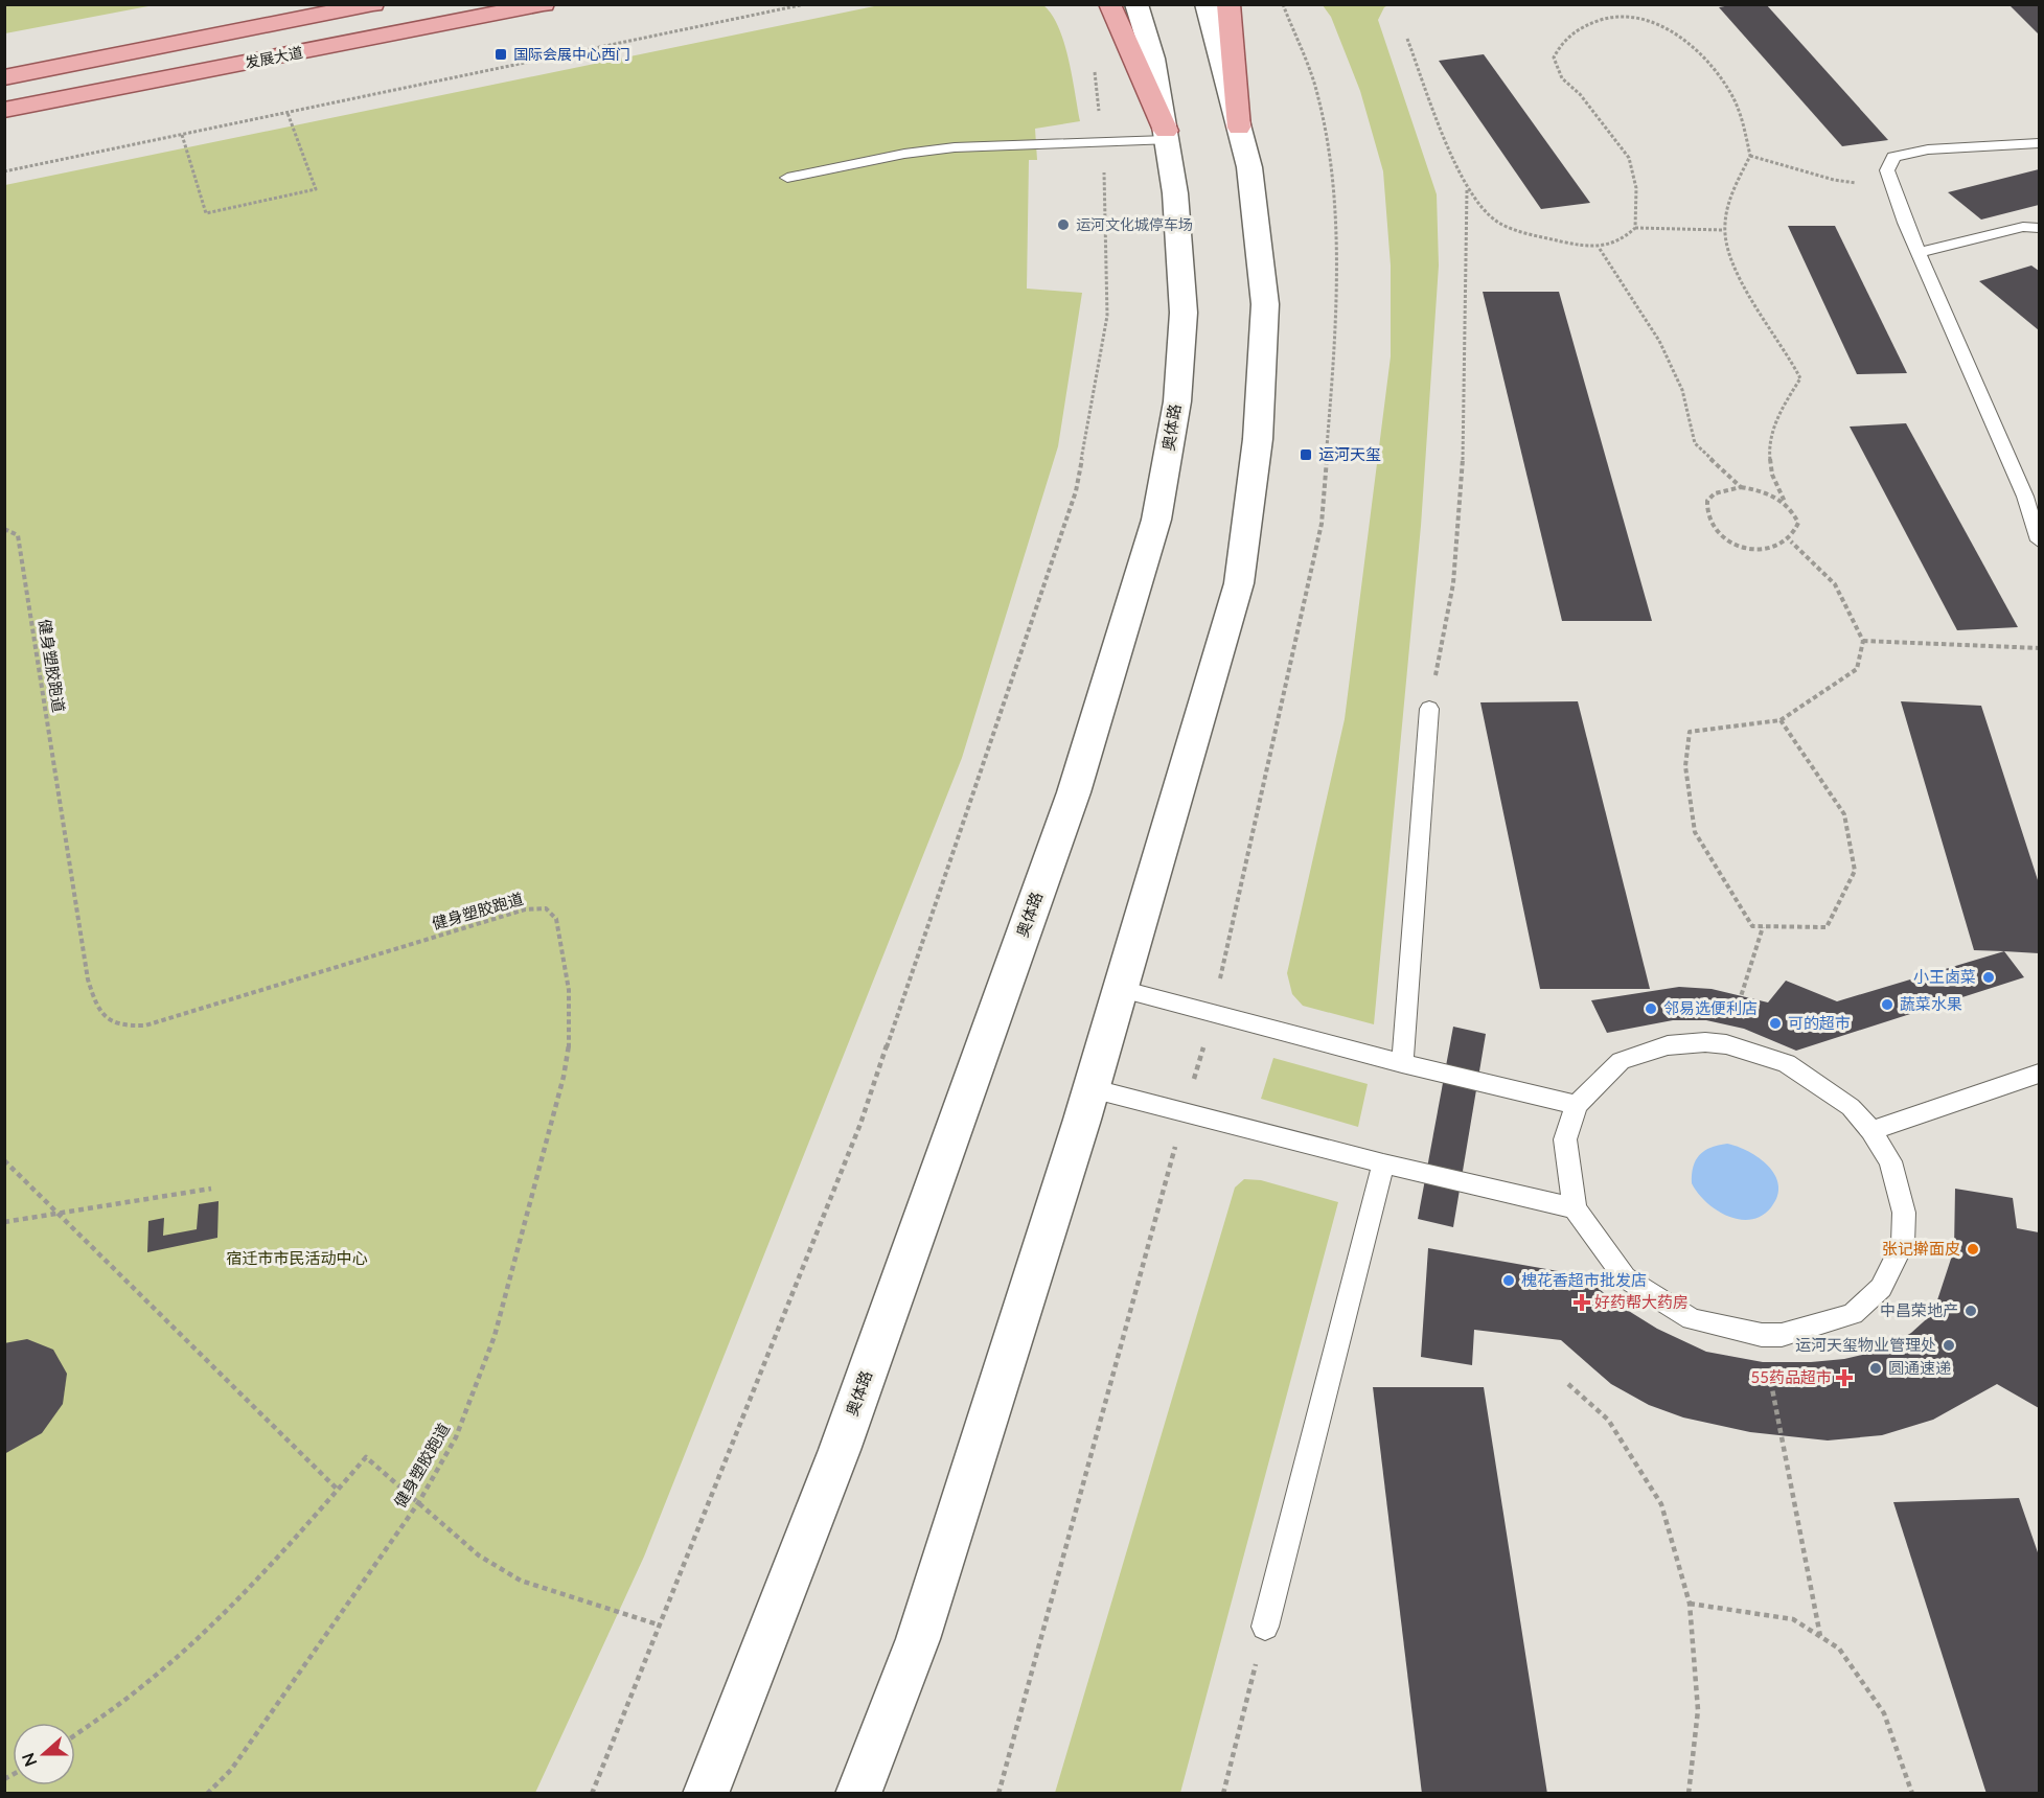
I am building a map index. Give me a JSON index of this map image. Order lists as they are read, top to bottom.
{
  "streets": {
    "main road": ["发展大道", "奥体路"],
    "path": ["健身塑胶跑道"]
  },
  "parks": ["宿迁市市民活动中心"],
  "places": {
    "transit": ["国际会展中心西门", "运河天玺"],
    "other": [
      "运河文化城停车场",
      "小王卤菜",
      "蔬菜水果",
      "邻易选便利店",
      "可的超市",
      "张记擀面皮",
      "槐花香超市批发店",
      "中昌荣地产",
      "运河天玺物业管理处",
      "圆通速递"
    ],
    "health": ["好药帮大药房", "55药品超市"]
  },
  "north": "left"
}
